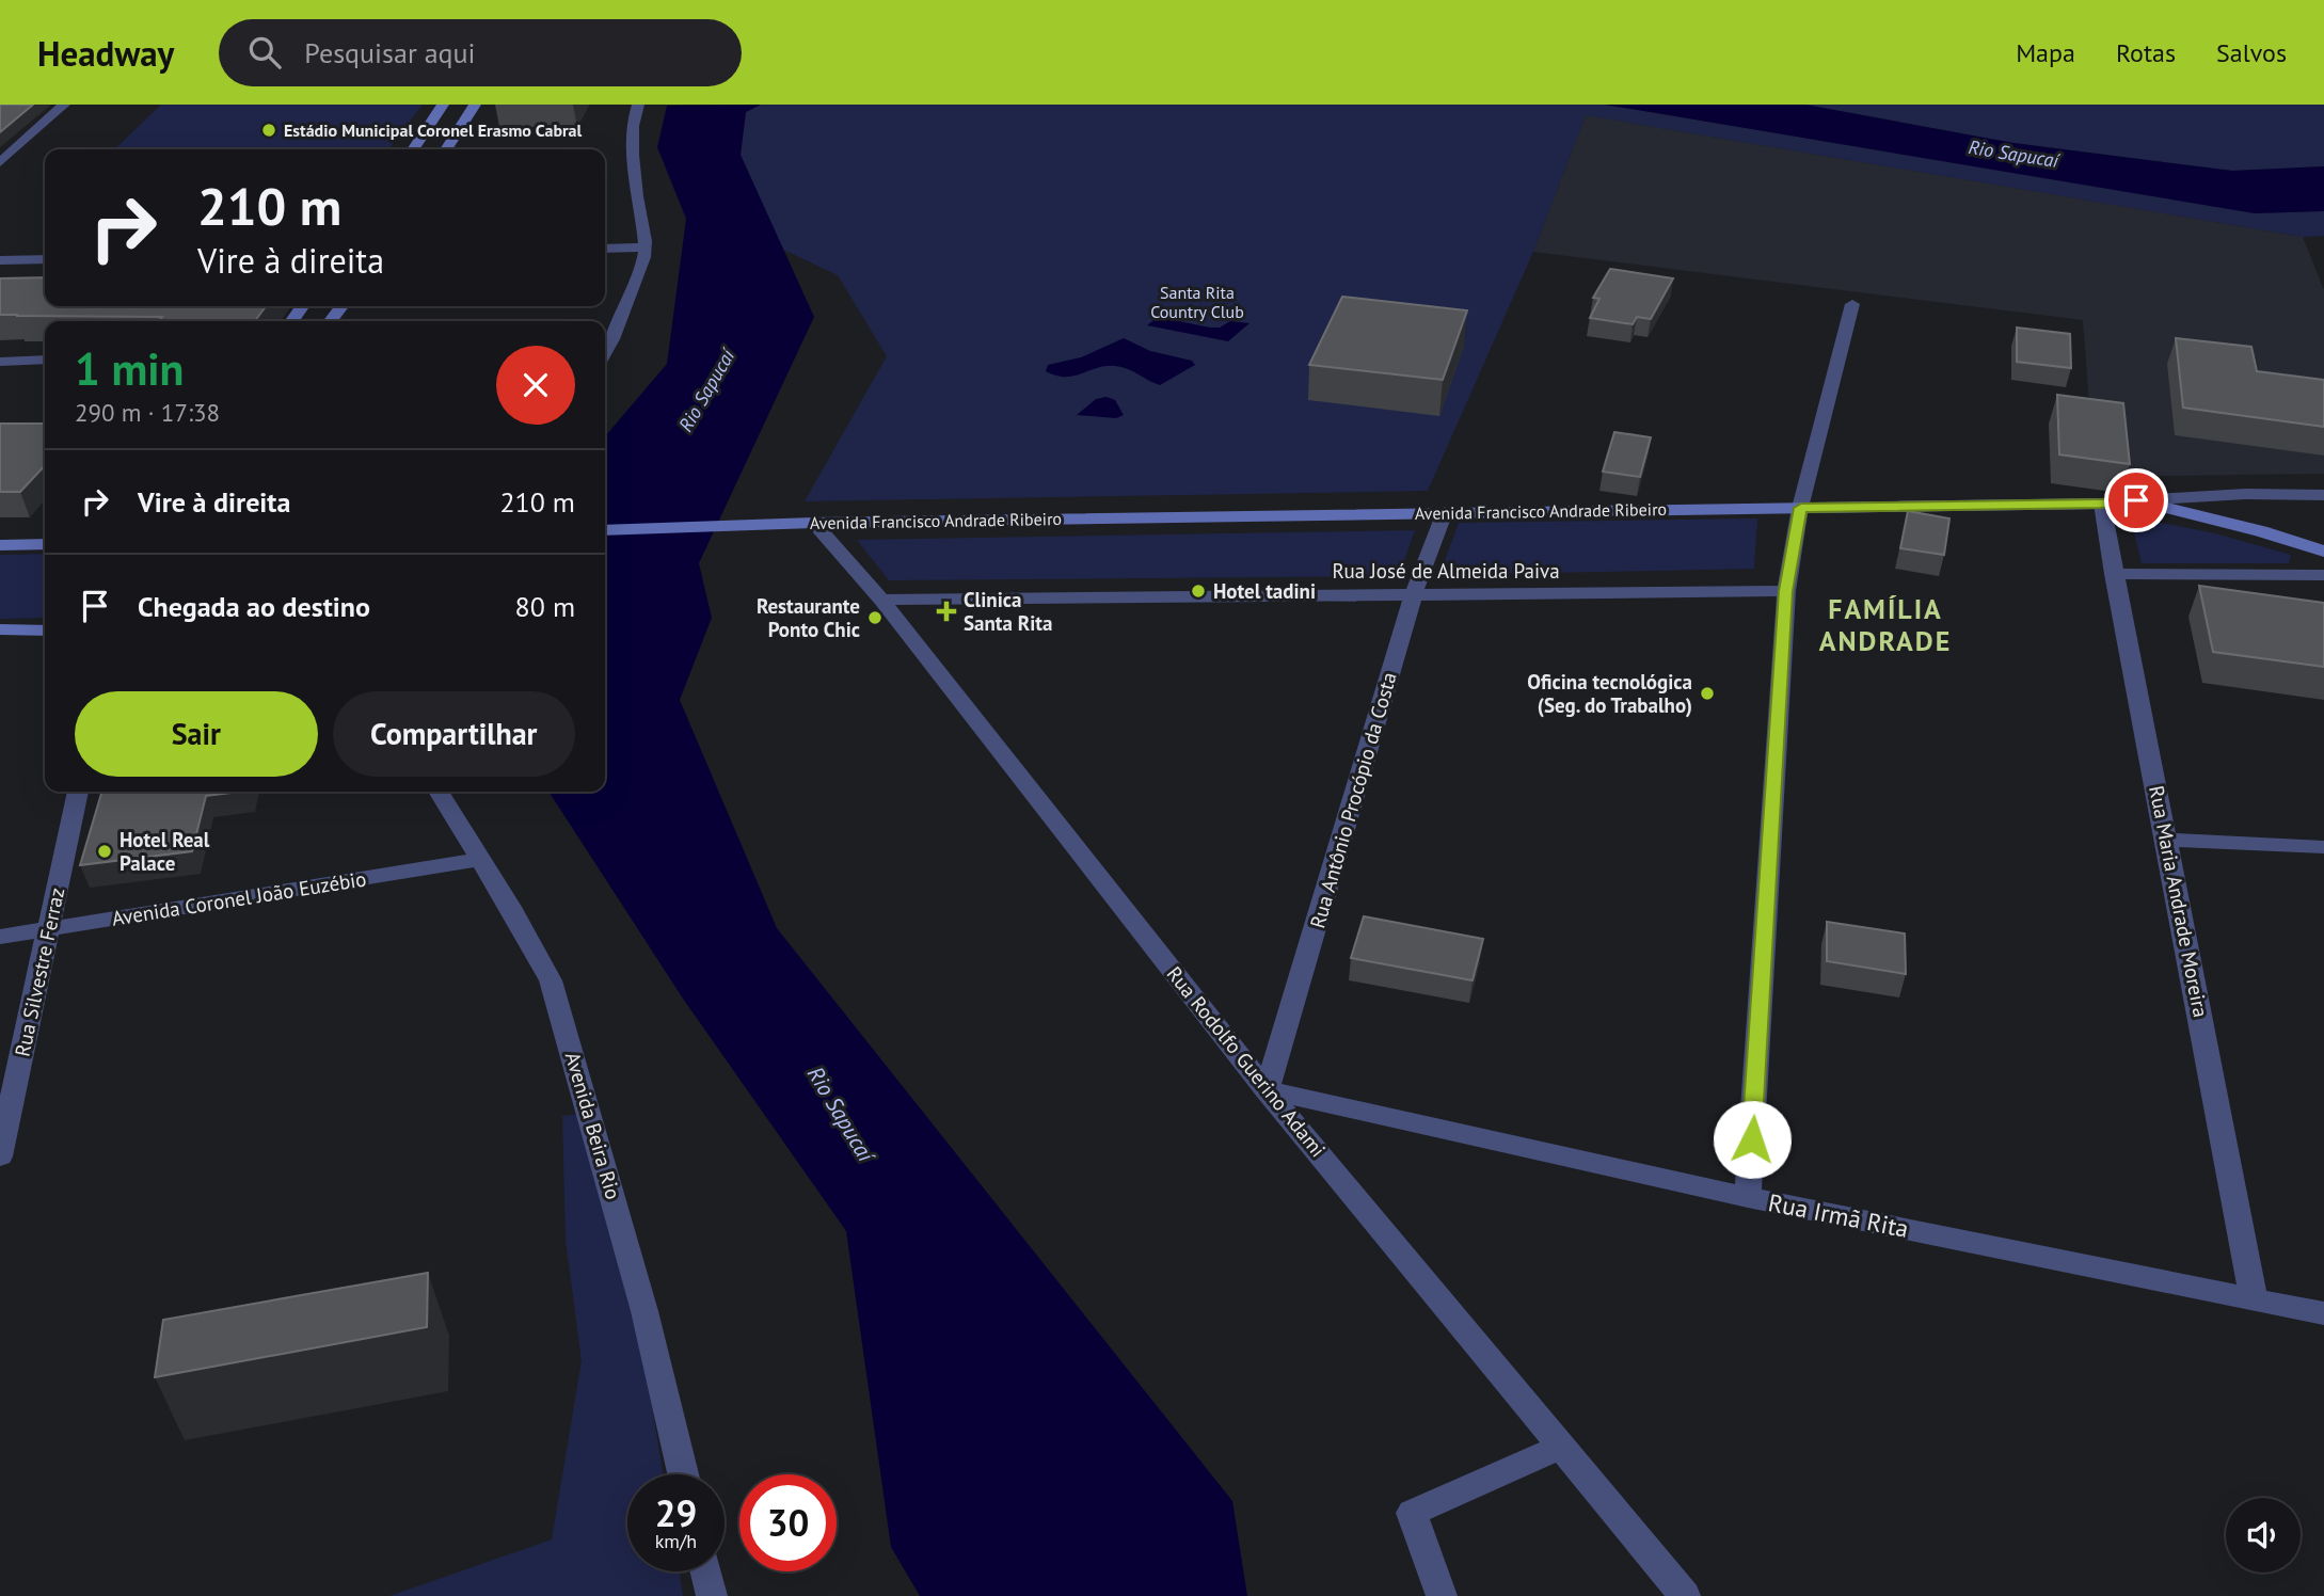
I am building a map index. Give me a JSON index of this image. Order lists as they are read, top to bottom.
{
  "streets": {
    "main road": ["Avenida Francisco Andrade Ribeiro"],
    "street": [
      "Rua José de Almeida Paiva",
      "Rua Antônio Procópio da Costa",
      "Avenida Coronel João Euzébio",
      "Rua Maria Andrade Moreira",
      "Rua Silvestre Ferraz",
      "Rua Rodolfo Guerino Adami",
      "Avenida Beira Rio",
      "Rua Irmã Rita"
    ]
  },
  "crossings": [
    ["Avenida Francisco Andrade Ribeiro", "Rua Antônio Procópio da Costa"],
    ["Avenida Francisco Andrade Ribeiro", "Rua Maria Andrade Moreira"],
    ["Avenida Francisco Andrade Ribeiro", "Rua Rodolfo Guerino Adami"],
    ["Rua José de Almeida Paiva", "Rua Antônio Procópio da Costa"],
    ["Rua José de Almeida Paiva", "Rua Rodolfo Guerino Adami"],
    ["Rua Antônio Procópio da Costa", "Rua Rodolfo Guerino Adami"],
    ["Rua Antônio Procópio da Costa", "Rua Irmã Rita"],
    ["Avenida Coronel João Euzébio", "Rua Silvestre Ferraz"],
    ["Avenida Coronel João Euzébio", "Avenida Beira Rio"],
    ["Rua Maria Andrade Moreira", "Rua Irmã Rita"],
    ["Rua Rodolfo Guerino Adami", "Rua Irmã Rita"]
  ],
  "districts": ["FAMÍLIA ANDRADE"],
  "water": ["Rio Sapucaí"],
  "parks": ["Santa Rita Country Club"],
  "places": {
    "other": [
      "Estádio Municipal Coronel Erasmo Cabral",
      "Hotel tadini",
      "Restaurante Ponto Chic",
      "Oficina tecnológica (Seg. do Trabalho)",
      "Hotel Real Palace"
    ],
    "health": ["Clinica Santa Rita"]
  },
  "page": {
    "header": "Headway",
    "search": "Pesquisar aqui",
    "nav": ["Mapa", "Rotas", "Salvos"],
    "turn": ["210 m", "Vire à direita"],
    "heading": ["1 min", "290 m · 17:38"],
    "list": [
      {
        "name": "Vire à direita",
        "value": "210 m"
      },
      {
        "name": "Chegada ao destino",
        "value": "80 m"
      }
    ],
    "buttons": ["Sair", "Compartilhar"],
    "speed": "29 km/h",
    "limit": "30"
  }
}
